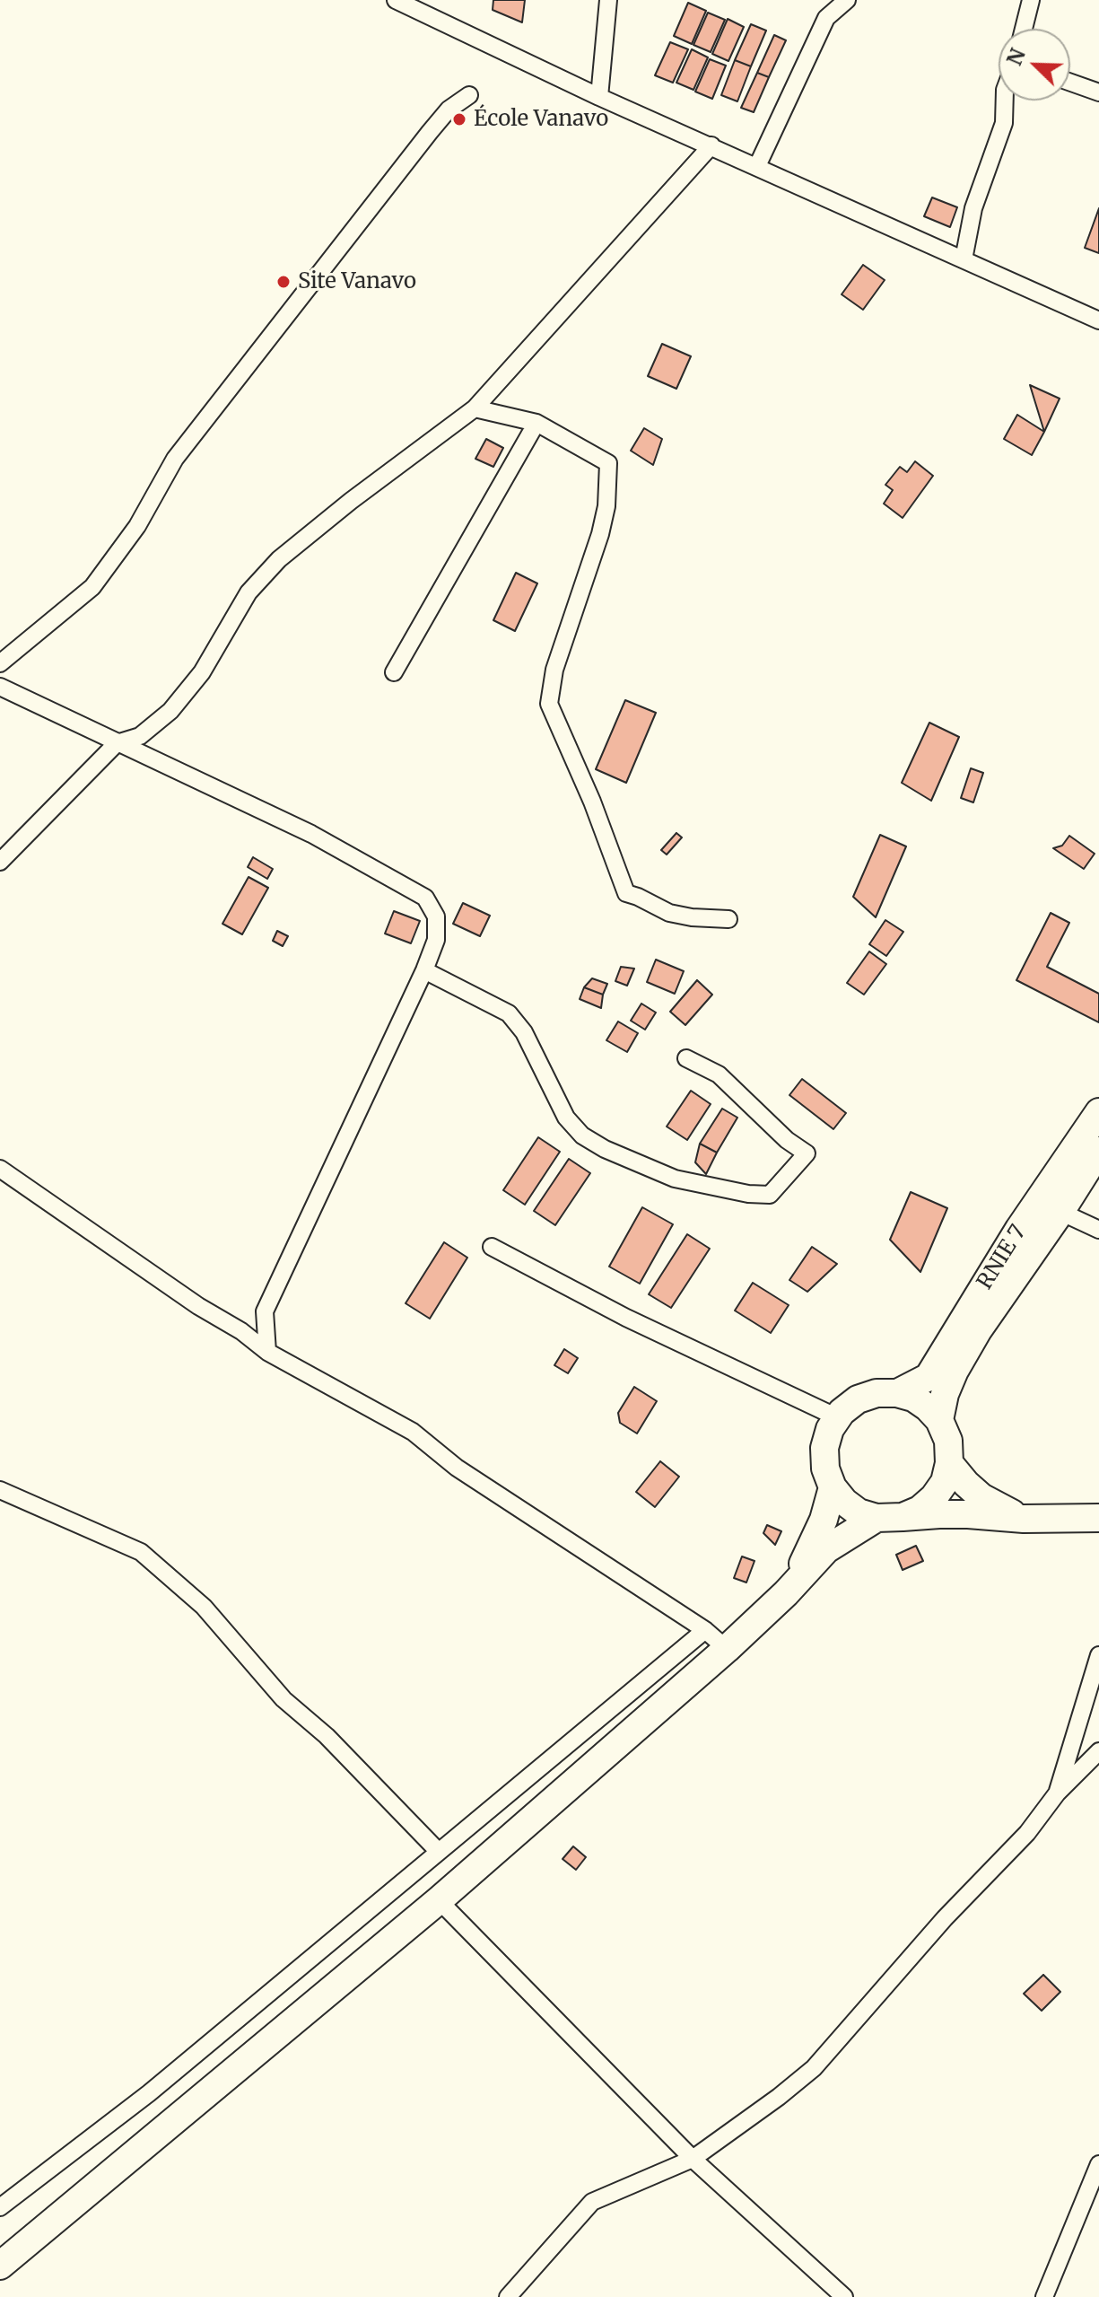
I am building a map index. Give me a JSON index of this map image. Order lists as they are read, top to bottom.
{
  "streets": {
    "main road": ["RNIE 7"]
  },
  "places": ["École Vanavo", "Site Vanavo"],
  "north": "top left"
}
